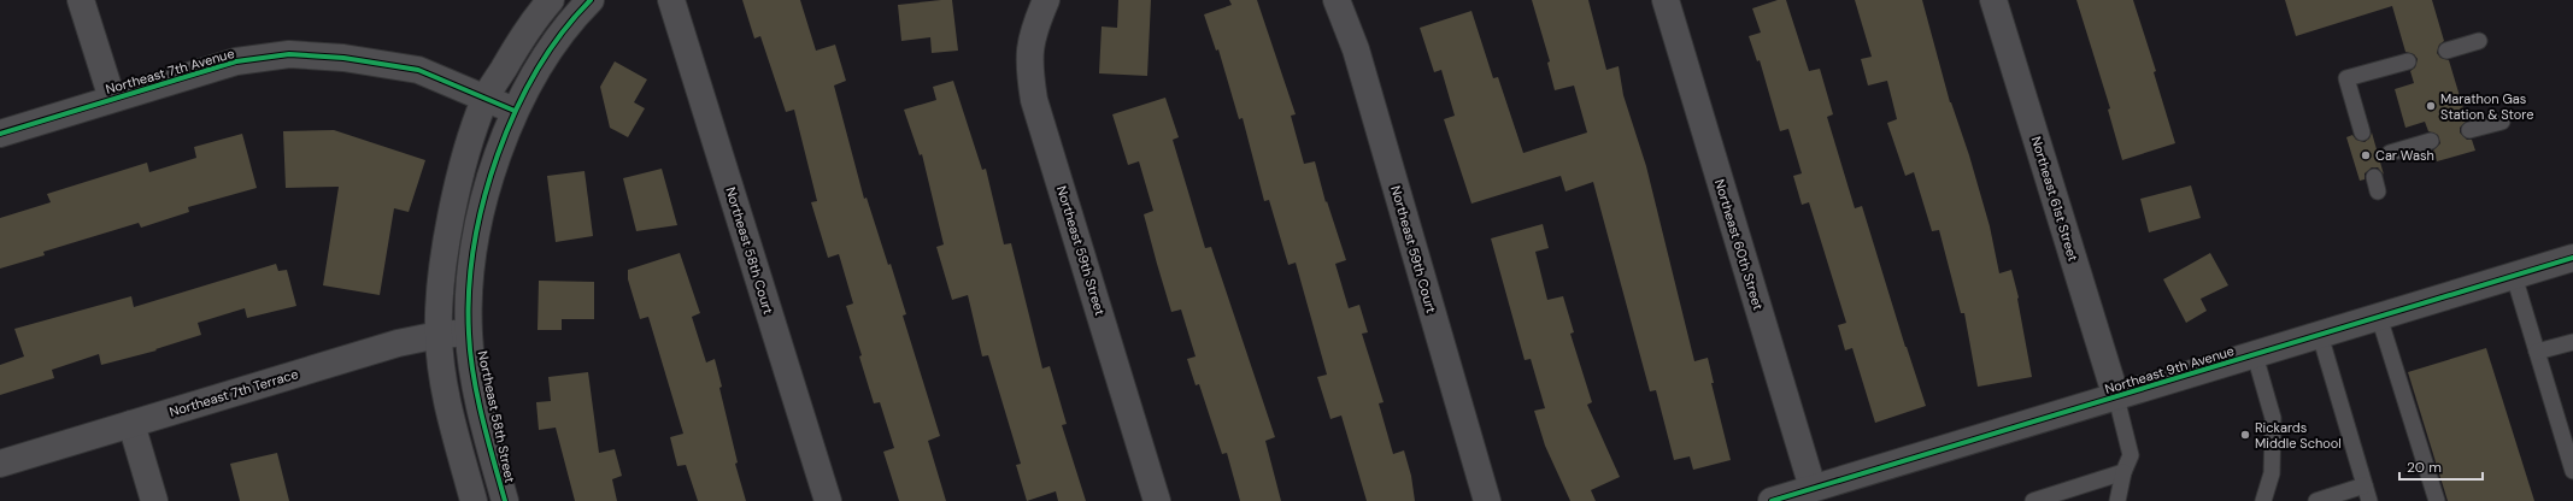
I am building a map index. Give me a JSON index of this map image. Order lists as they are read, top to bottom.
{
  "streets": {
    "street": [
      "Northeast 7th Avenue",
      "Northeast 61st Street",
      "Northeast 60th Street",
      "Northeast 59th Court",
      "Northeast 58th Court",
      "Northeast 59th Street",
      "Northeast 9th Avenue",
      "Northeast 7th Terrace",
      "Northeast 58th Street"
    ]
  },
  "crossings": [
    ["Northeast 7th Avenue", "Northeast 58th Street"],
    ["Northeast 61st Street", "Northeast 9th Avenue"],
    ["Northeast 60th Street", "Northeast 9th Avenue"],
    ["Northeast 7th Terrace", "Northeast 58th Street"]
  ],
  "places": ["Marathon Gas Station & Store", "Car Wash", "Rickards Middle School"],
  "scale_bar": "20 m"
}
